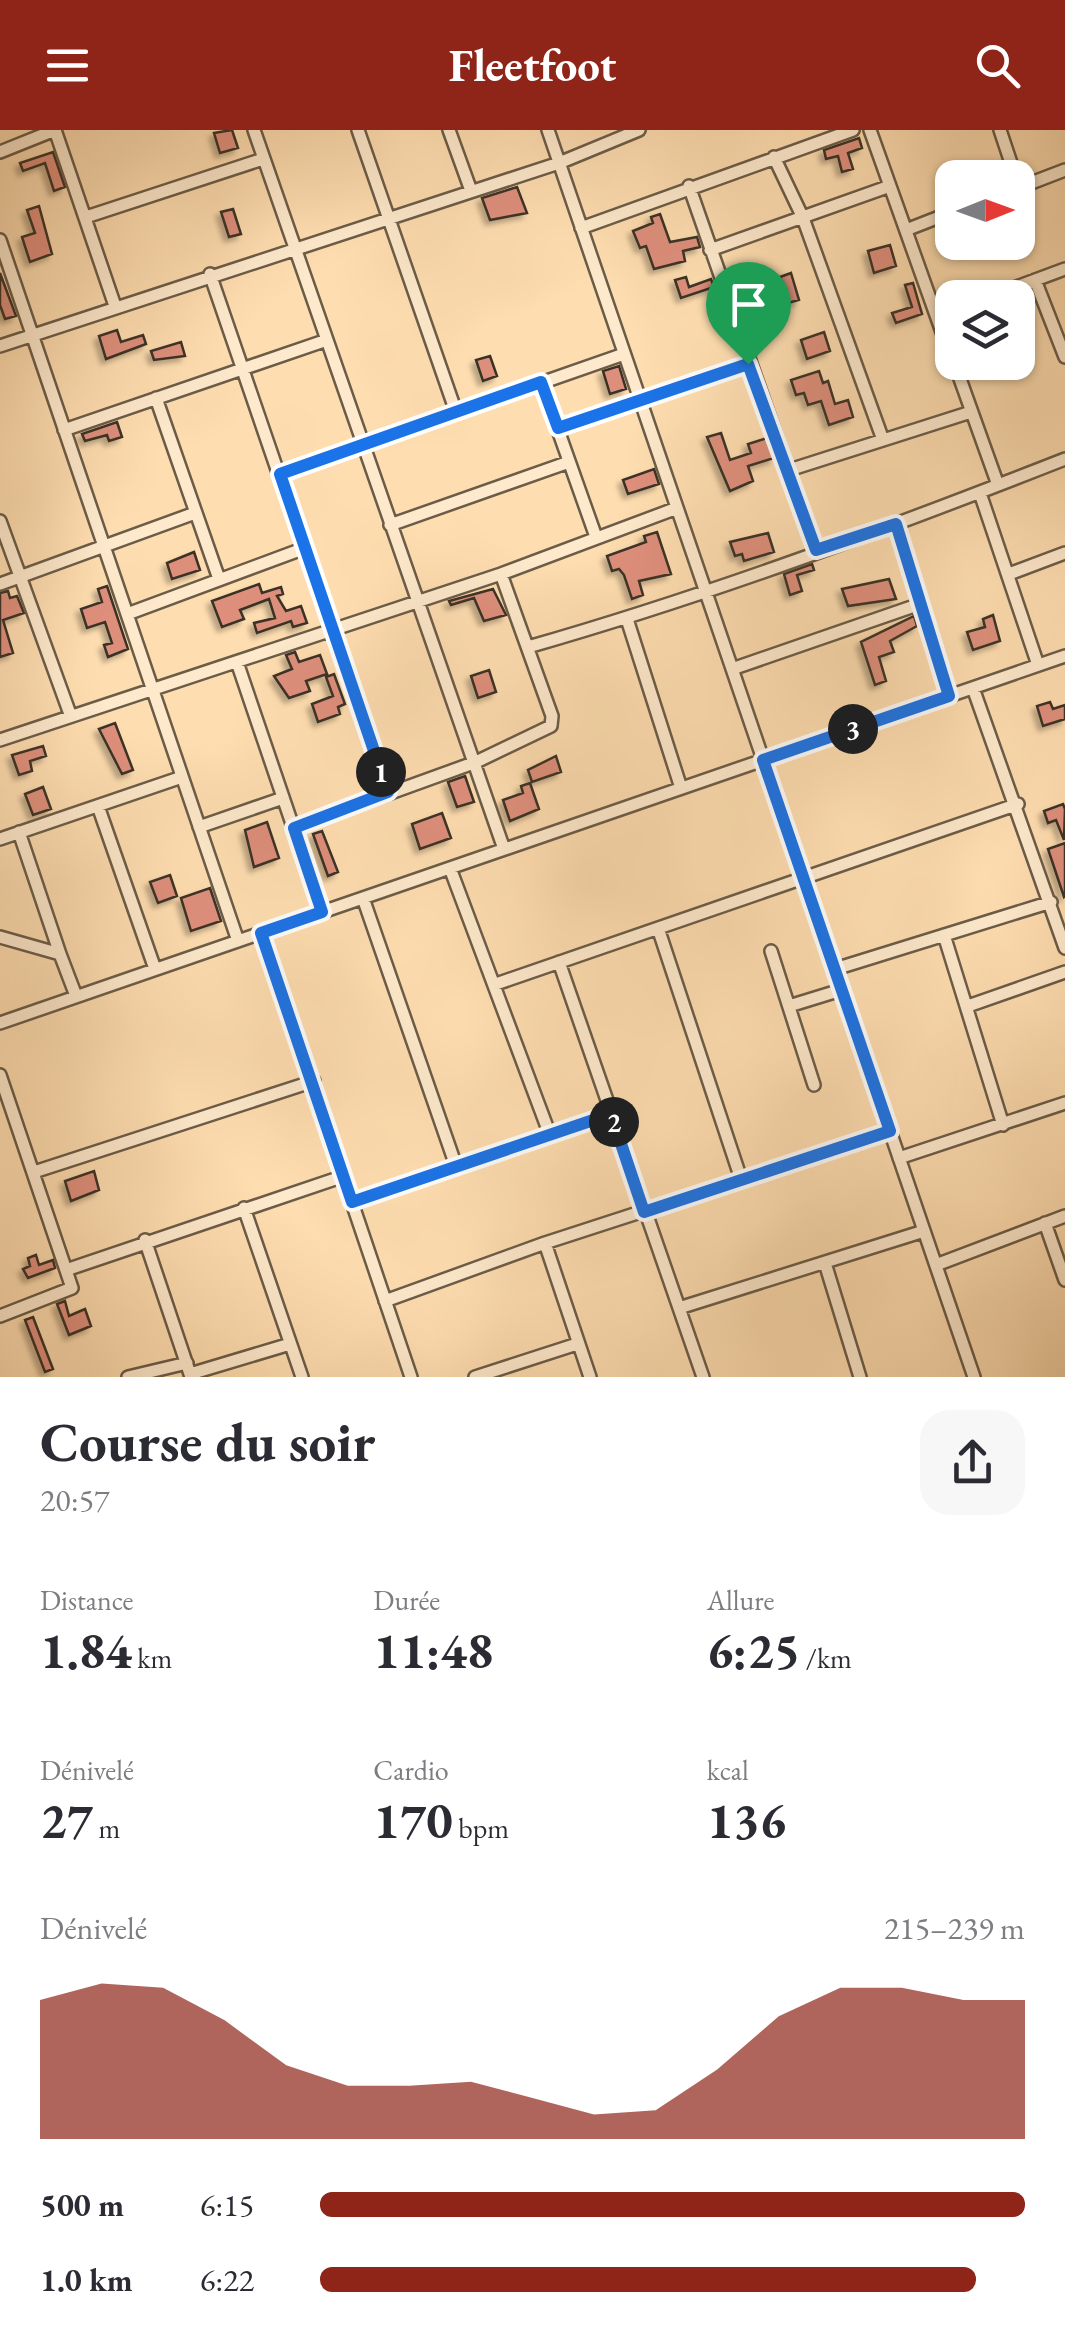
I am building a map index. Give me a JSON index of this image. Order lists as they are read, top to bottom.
{
  "north": "right",
  "page": {
    "header": "Fleetfoot",
    "pins": ["3", "1", "2"],
    "heading": ["Course du soir", "20:57"],
    "stats": [
      ["Distance", "1.84 km"],
      ["Durée", "11:48"],
      ["Allure", "6:25 /km"],
      ["Dénivelé", "27 m"],
      ["Cardio", "170 bpm"],
      ["kcal", "136"]
    ],
    "chart": ["Dénivelé", "215–239 m"],
    "list": [
      {
        "name": "500 m",
        "note": "6:15"
      },
      {
        "name": "1.0 km",
        "note": "6:22"
      }
    ]
  }
}
